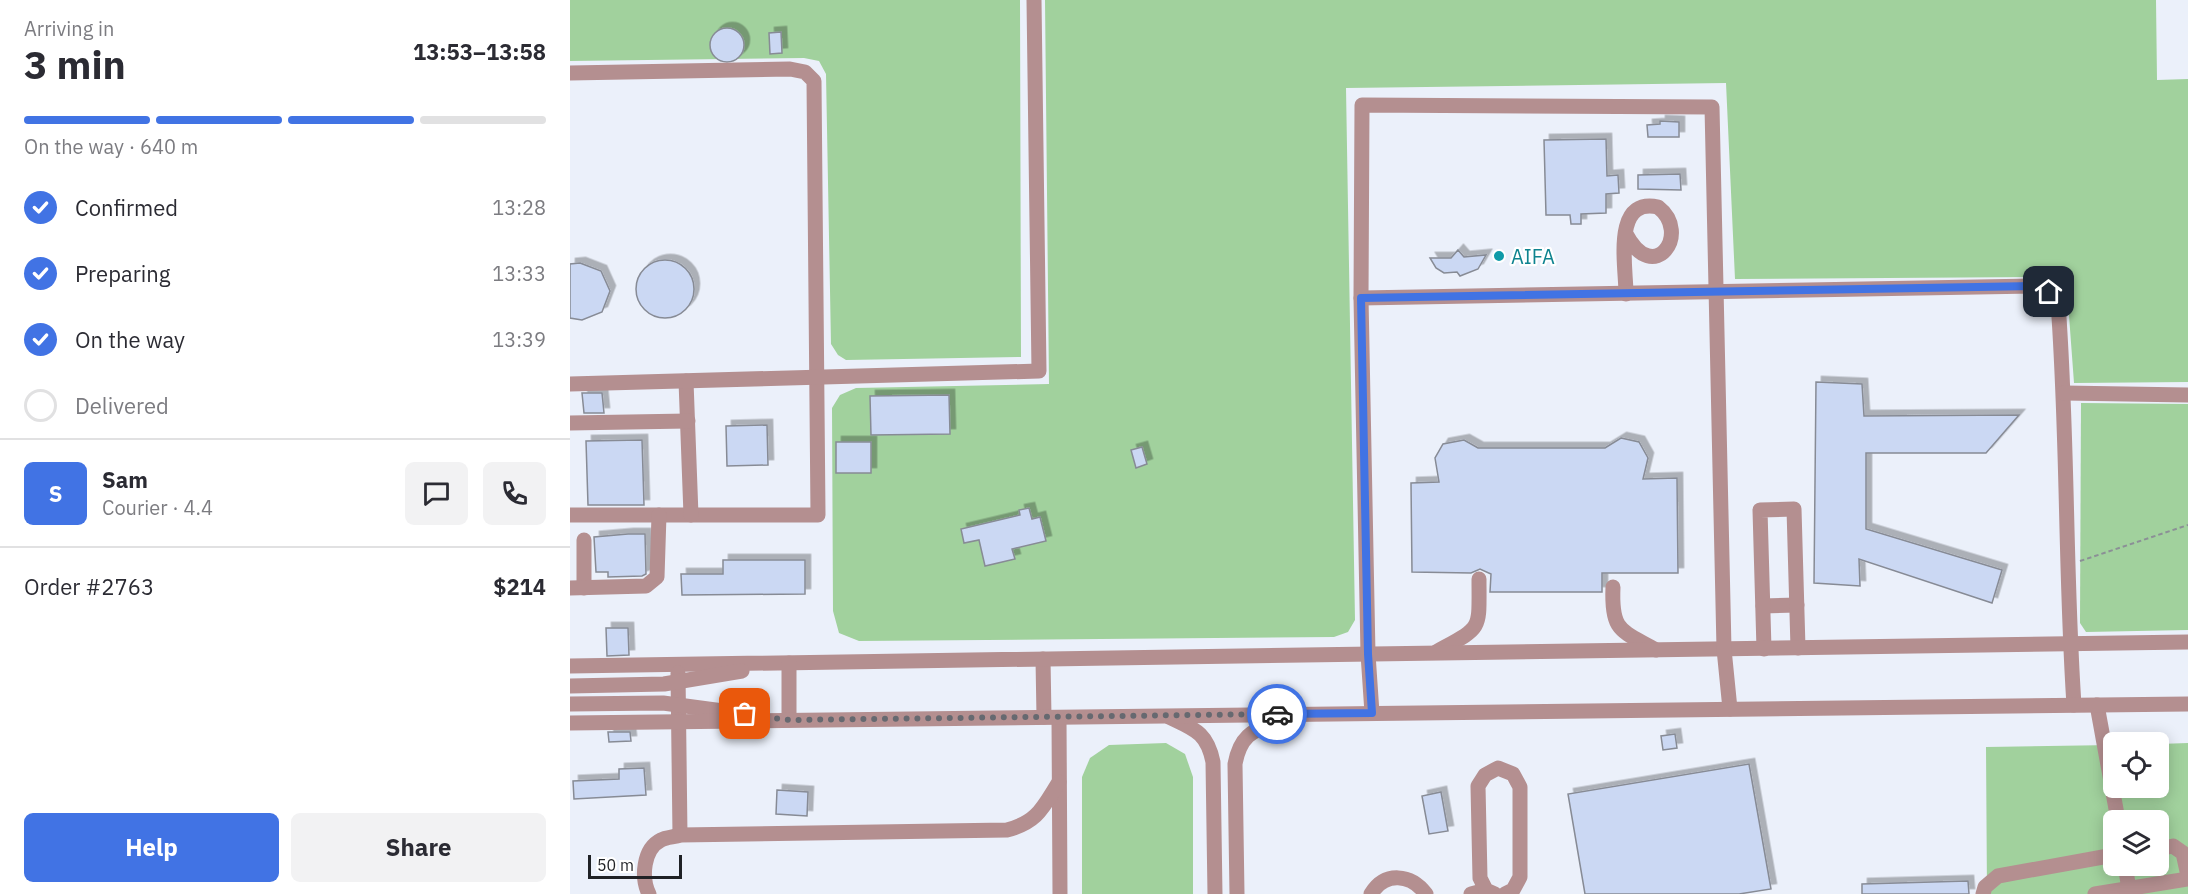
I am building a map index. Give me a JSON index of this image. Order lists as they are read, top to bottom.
{
  "places": ["AIFA"],
  "scale_bar": "50 m",
  "page": {
    "heading": ["3 min", "Arriving in", "13:53–13:58"],
    "panel": [
      "Sam",
      "Courier · 4.4",
      "Order #2763",
      "$214"
    ],
    "bar": "On the way · 640 m",
    "list": [
      ["Confirmed", "13:28"],
      ["Preparing", "13:33"],
      ["On the way", "13:39"],
      "Delivered"
    ],
    "round": "S",
    "buttons": ["Help", "Share"],
    "scale": "50 m"
  }
}
